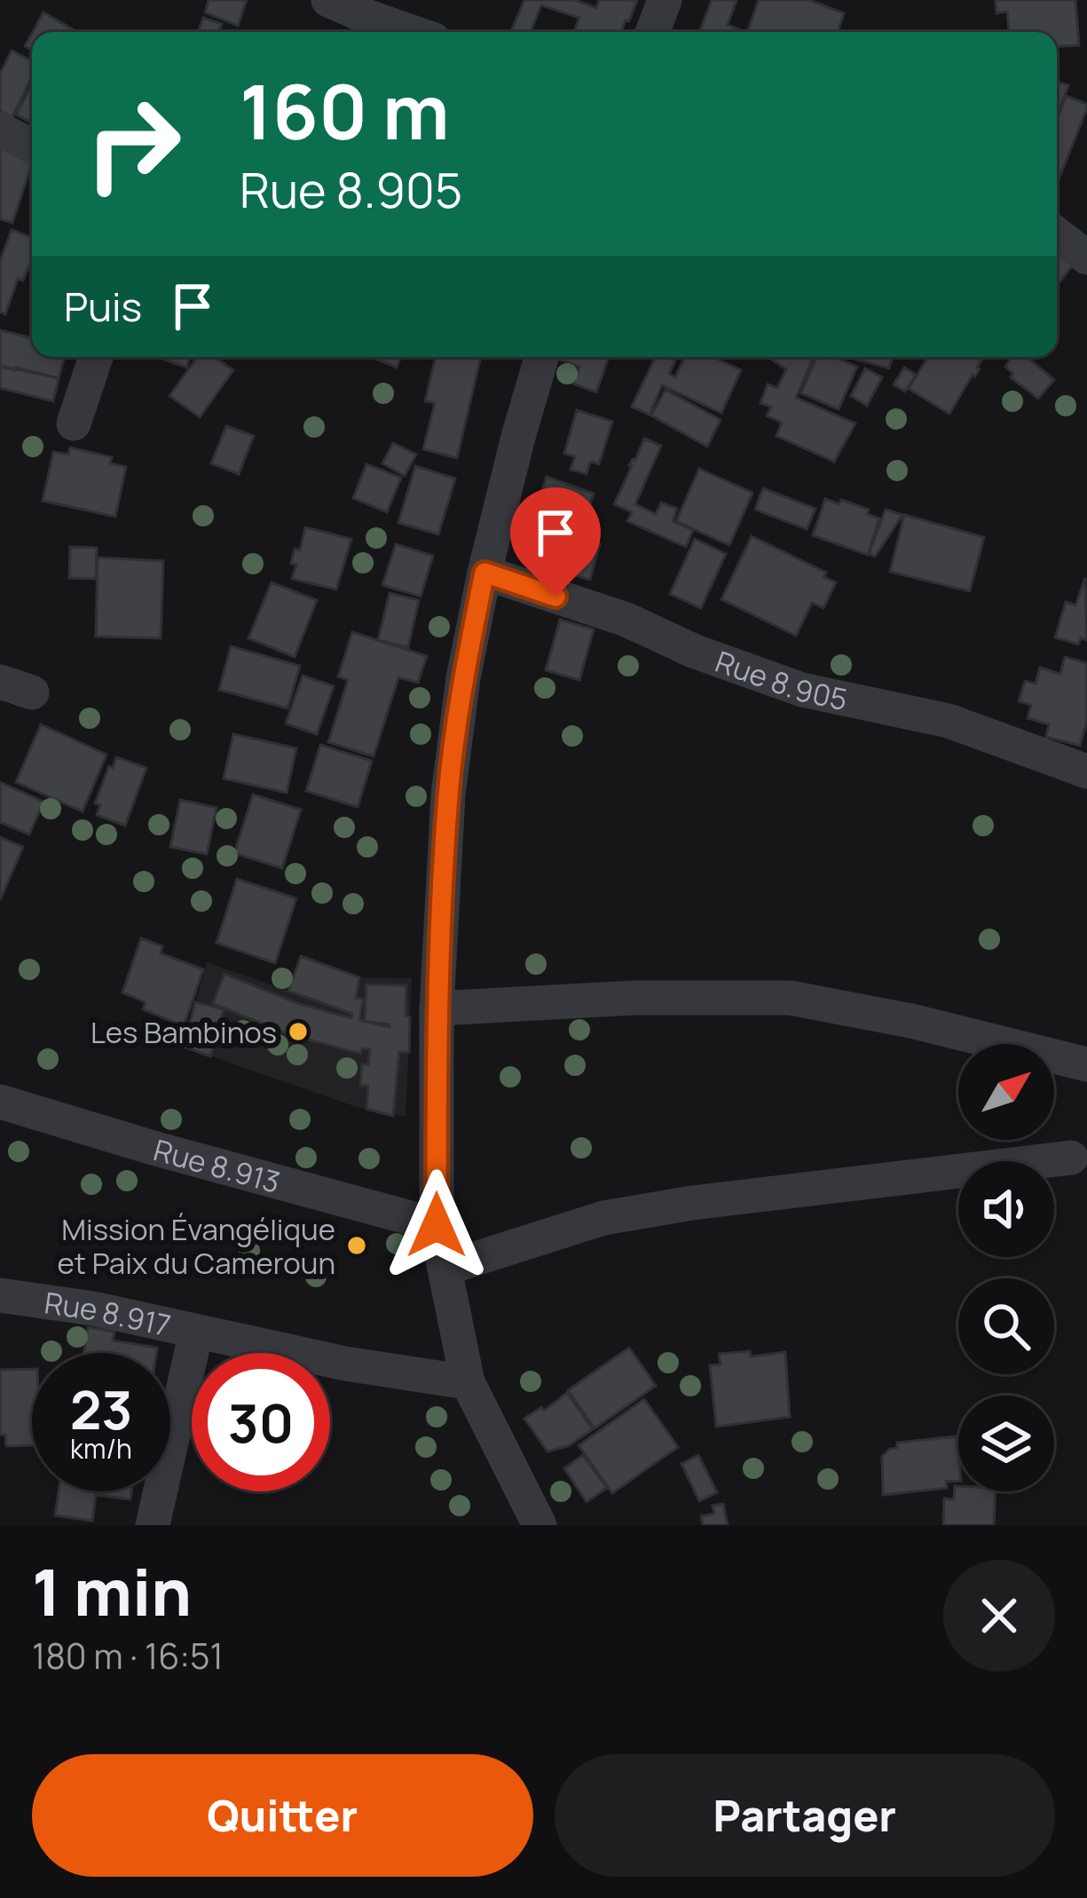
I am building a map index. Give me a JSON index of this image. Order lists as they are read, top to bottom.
{
  "streets": {
    "street": ["Rue 8.905", "Rue 8.913", "Rue 8.917"]
  },
  "places": ["Les Bambinos", "Mission Évangélique et Paix du Cameroun"],
  "north": "top right",
  "page": {
    "turn": ["160 m", "Rue 8.905"],
    "then": "Puis",
    "speed": "23 km/h",
    "limit": "30",
    "heading": ["1 min", "180 m · 16:51"],
    "buttons": ["Quitter", "Partager"]
  }
}
